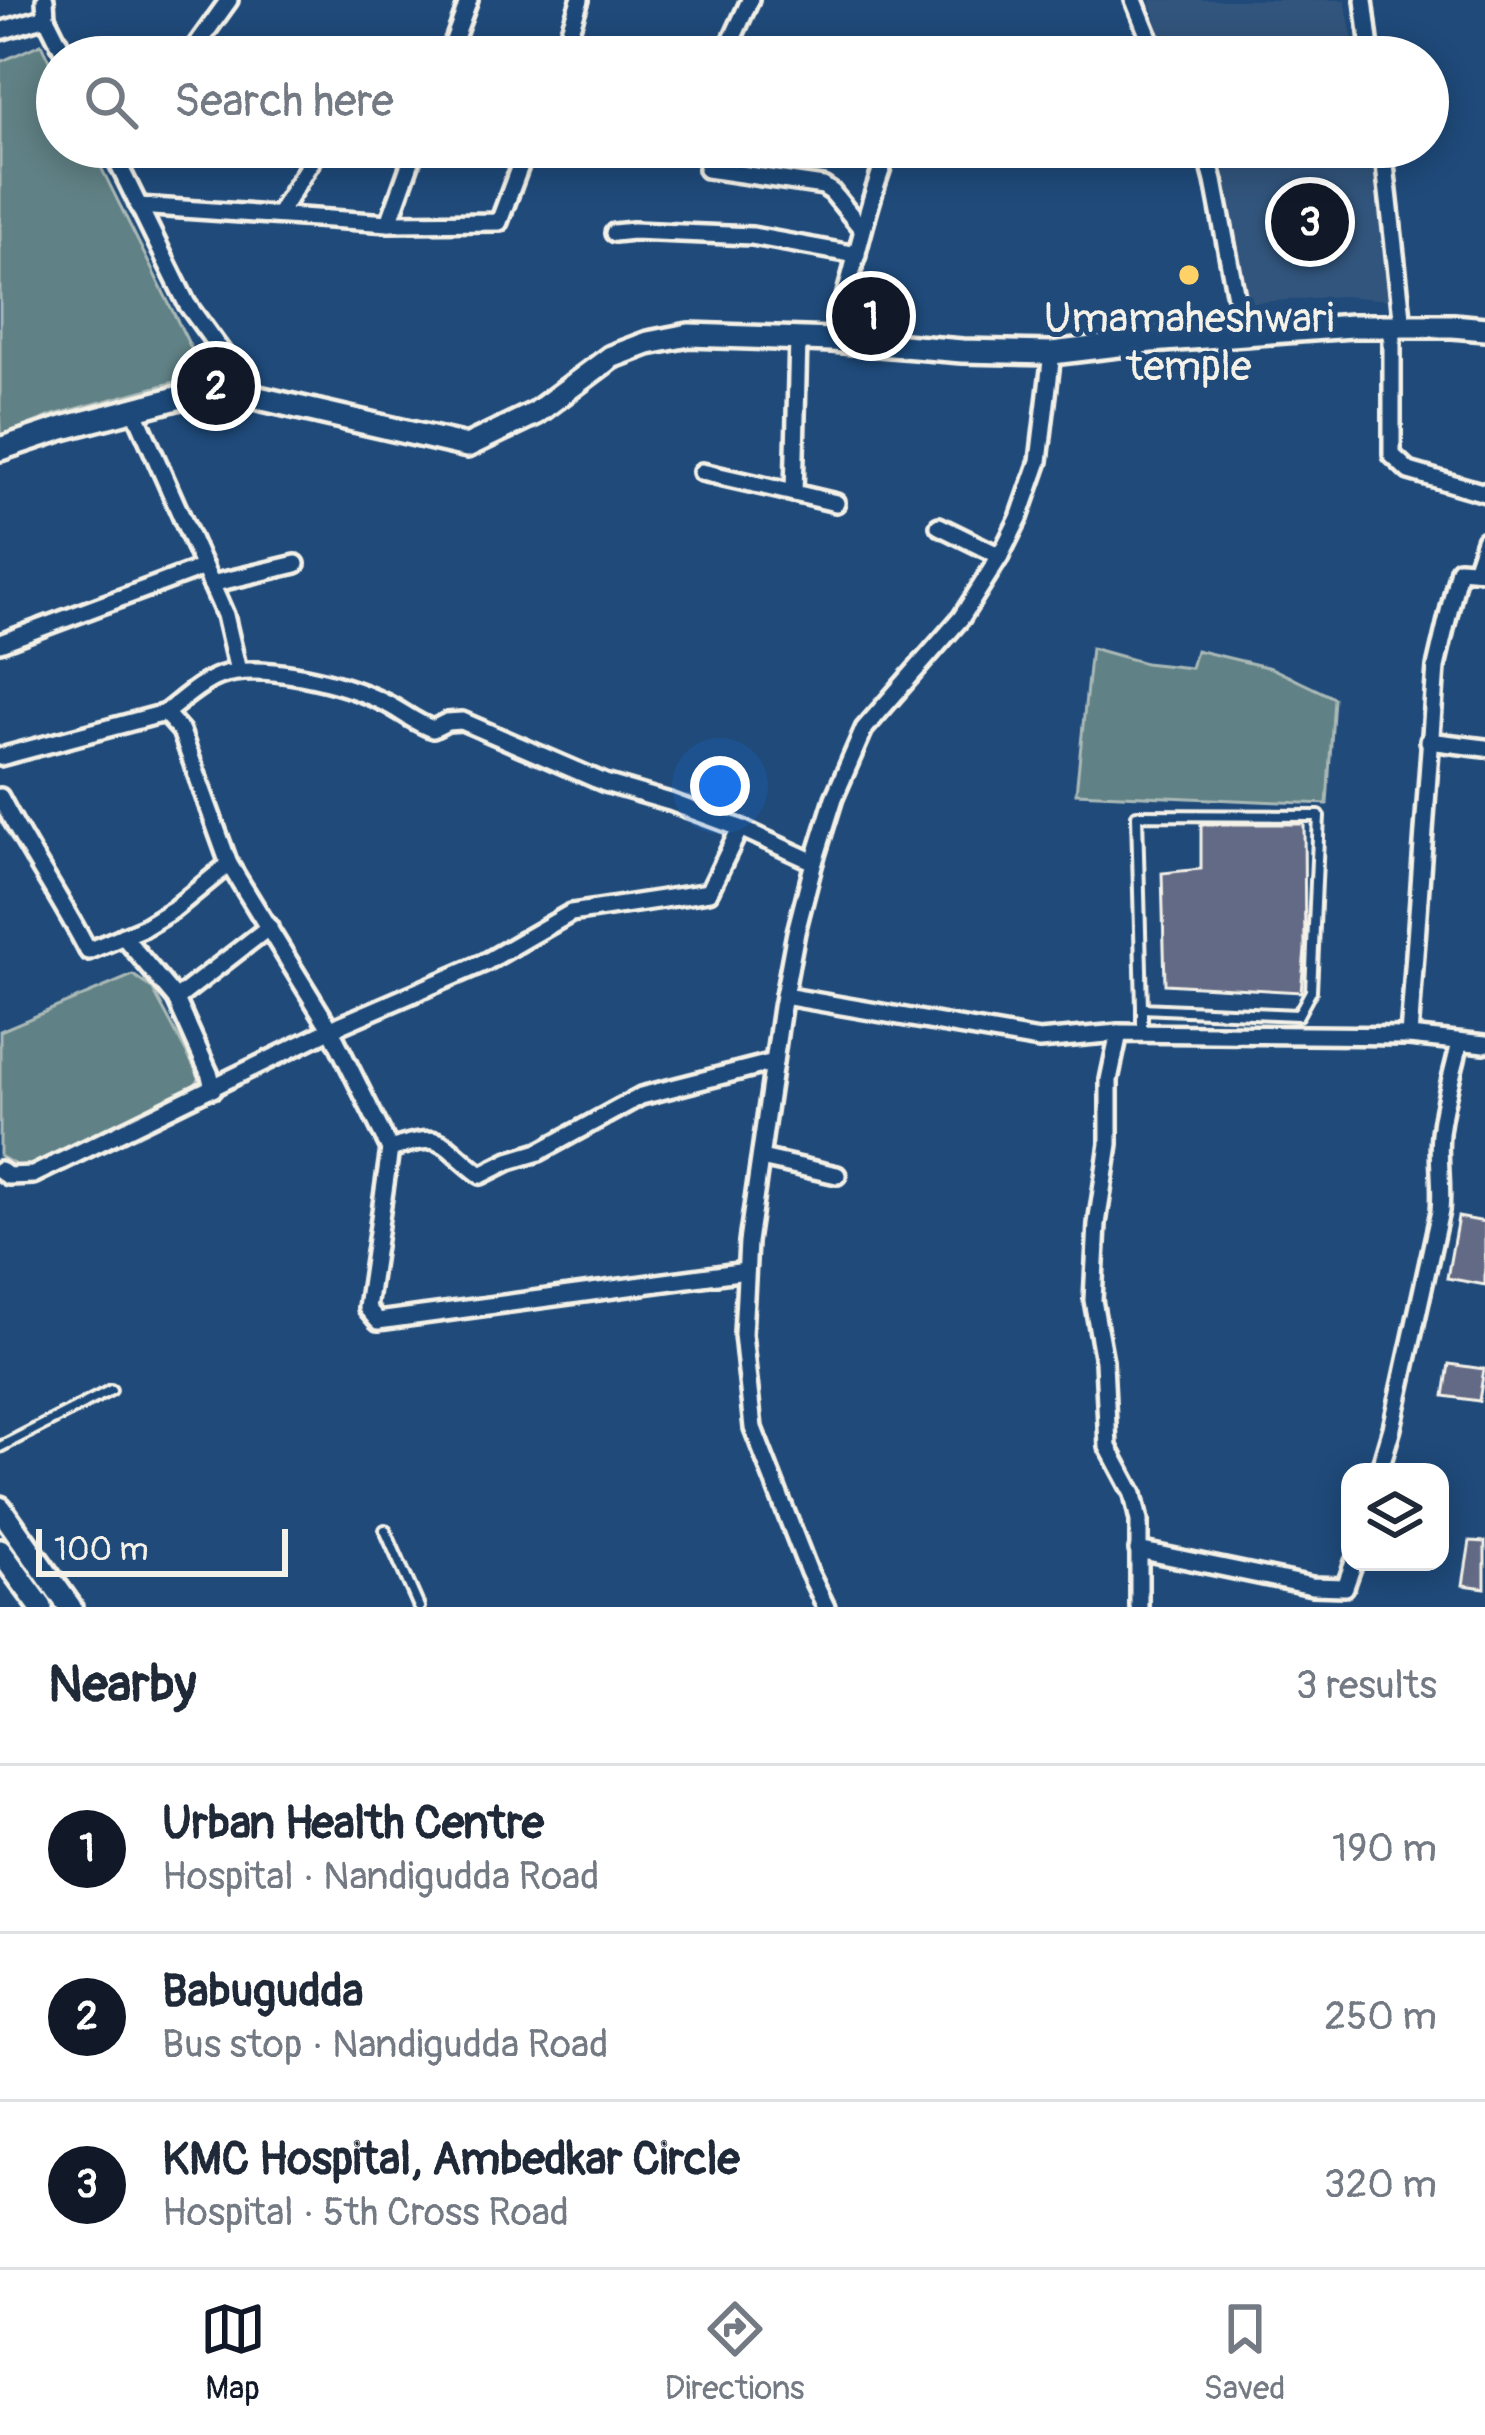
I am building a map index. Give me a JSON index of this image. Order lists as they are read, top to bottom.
{
  "places": ["Umamaheshwari temple"],
  "scale_bar": "100 m",
  "page": {
    "search": "Search here",
    "pins": ["3", "1", "2"],
    "scale": "100 m",
    "heading": ["Nearby", "3 results"],
    "list": [
      {
        "mark": "1",
        "name": "Urban Health Centre",
        "note": "Hospital · Nandigudda Road",
        "value": "190 m"
      },
      {
        "mark": "2",
        "name": "Babugudda",
        "note": "Bus stop · Nandigudda Road",
        "value": "250 m"
      },
      {
        "mark": "3",
        "name": "KMC Hospital, Ambedkar Circle",
        "note": "Hospital · 5th Cross Road",
        "value": "320 m"
      }
    ],
    "nav": ["Map", "Directions", "Saved"]
  }
}
